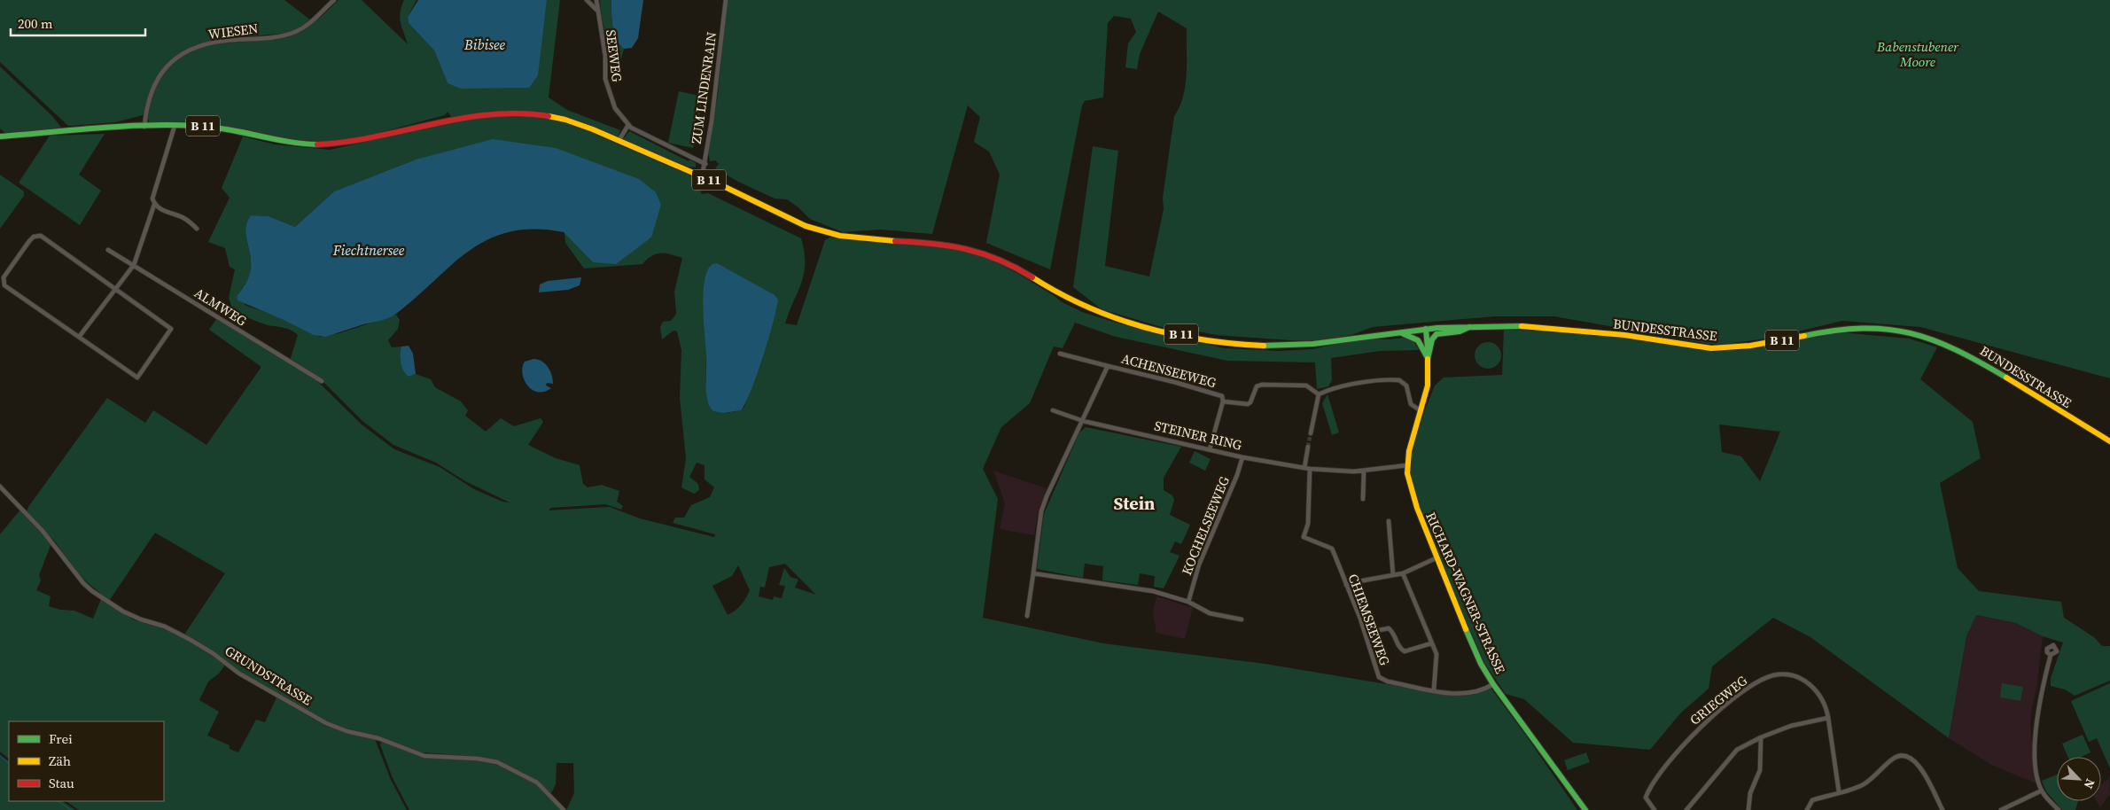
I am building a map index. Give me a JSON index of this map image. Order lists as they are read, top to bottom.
{
  "streets": {
    "main road": ["B 11", "BUNDESSTRASSE", "RICHARD-WAGNER-STRASSE"],
    "street": [
      "WIESEN",
      "SEEWEG",
      "ZUM LINDENRAIN",
      "ALMWEG",
      "ACHENSEEWEG",
      "STEINER RING",
      "KOCHELSEEWEG",
      "CHIEMSEEWEG",
      "GRUNDSTRASSE",
      "GRIEGWEG"
    ]
  },
  "crossings": [
    ["WIESEN", "B 11"],
    ["SEEWEG", "ZUM LINDENRAIN"],
    ["ZUM LINDENRAIN", "B 11"],
    ["B 11", "BUNDESSTRASSE"],
    ["ACHENSEEWEG", "STEINER RING"],
    ["STEINER RING", "KOCHELSEEWEG"],
    ["STEINER RING", "RICHARD-WAGNER-STRASSE"],
    ["STEINER RING", "CHIEMSEEWEG"],
    ["RICHARD-WAGNER-STRASSE", "CHIEMSEEWEG"]
  ],
  "districts": ["Stein"],
  "water": ["Bibisee", "Fiechtnersee"],
  "parks": ["Babenstubener Moore"],
  "legend": ["Frei", "Zäh", "Stau"],
  "scale_bar": "200 m",
  "north": "bottom right"
}
